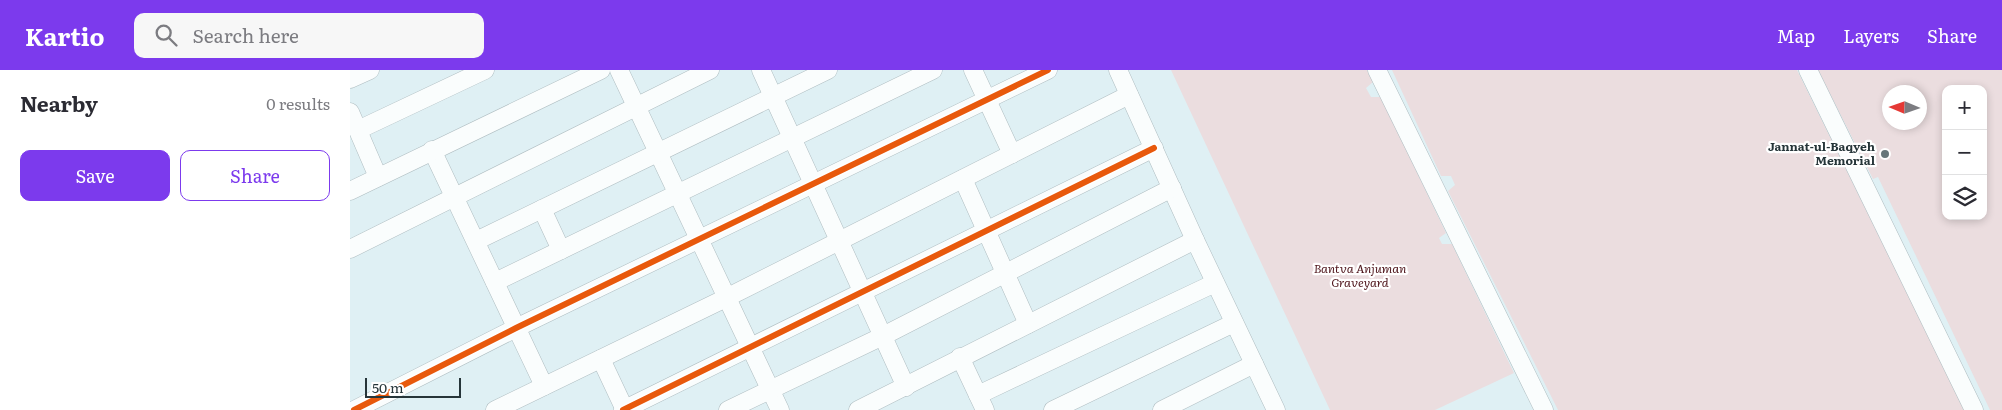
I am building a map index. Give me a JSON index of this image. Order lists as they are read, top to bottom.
{
  "parks": ["Bantva Anjuman Graveyard"],
  "places": ["Jannat-ul-Baqyeh Memorial"],
  "scale_bar": "50 m",
  "north": "left",
  "page": {
    "header": "Kartio",
    "search": "Search here",
    "nav": ["Map", "Layers", "Share"],
    "heading": ["Nearby", "0 results"],
    "map_buttons": ["+", "−"],
    "buttons": ["Save", "Share"],
    "scale": "50 m"
  }
}
